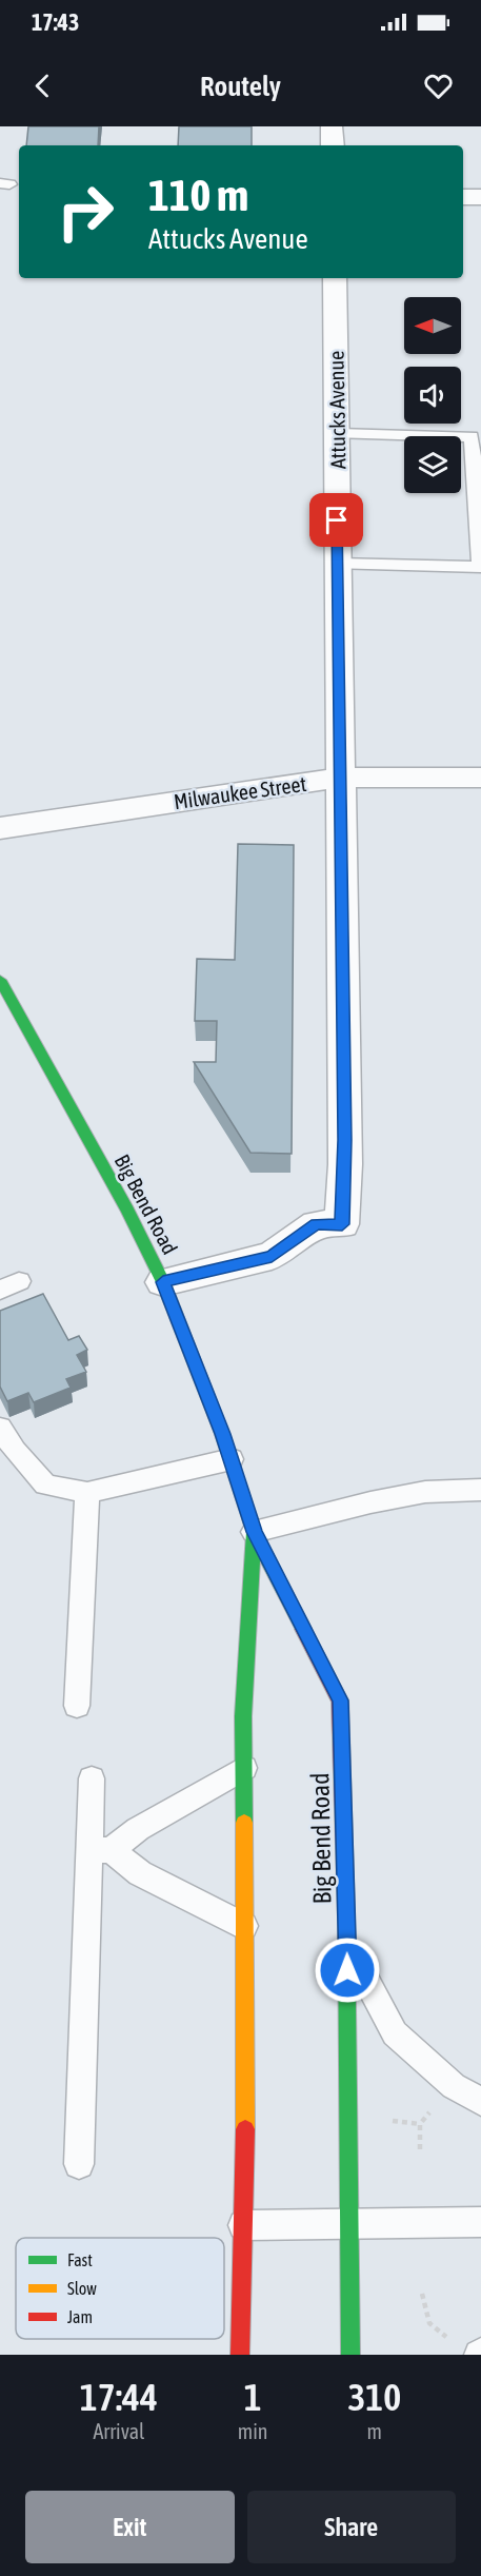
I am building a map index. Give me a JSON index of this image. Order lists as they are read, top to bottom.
{
  "streets": {
    "main road": ["Big Bend Road"],
    "street": ["Attucks Avenue", "Milwaukee Street"]
  },
  "crossings": [
    ["Attucks Avenue", "Milwaukee Street"],
    ["Attucks Avenue", "Big Bend Road"]
  ],
  "legend": ["Fast", "Slow", "Jam"],
  "north": "left",
  "page": {
    "status": "17:43",
    "header": "Routely",
    "turn": ["110 m", "Attucks Avenue"],
    "eta": [
      "17:44",
      "Arrival",
      "1",
      "min",
      "310",
      "m"
    ],
    "buttons": ["Exit", "Share"]
  }
}
